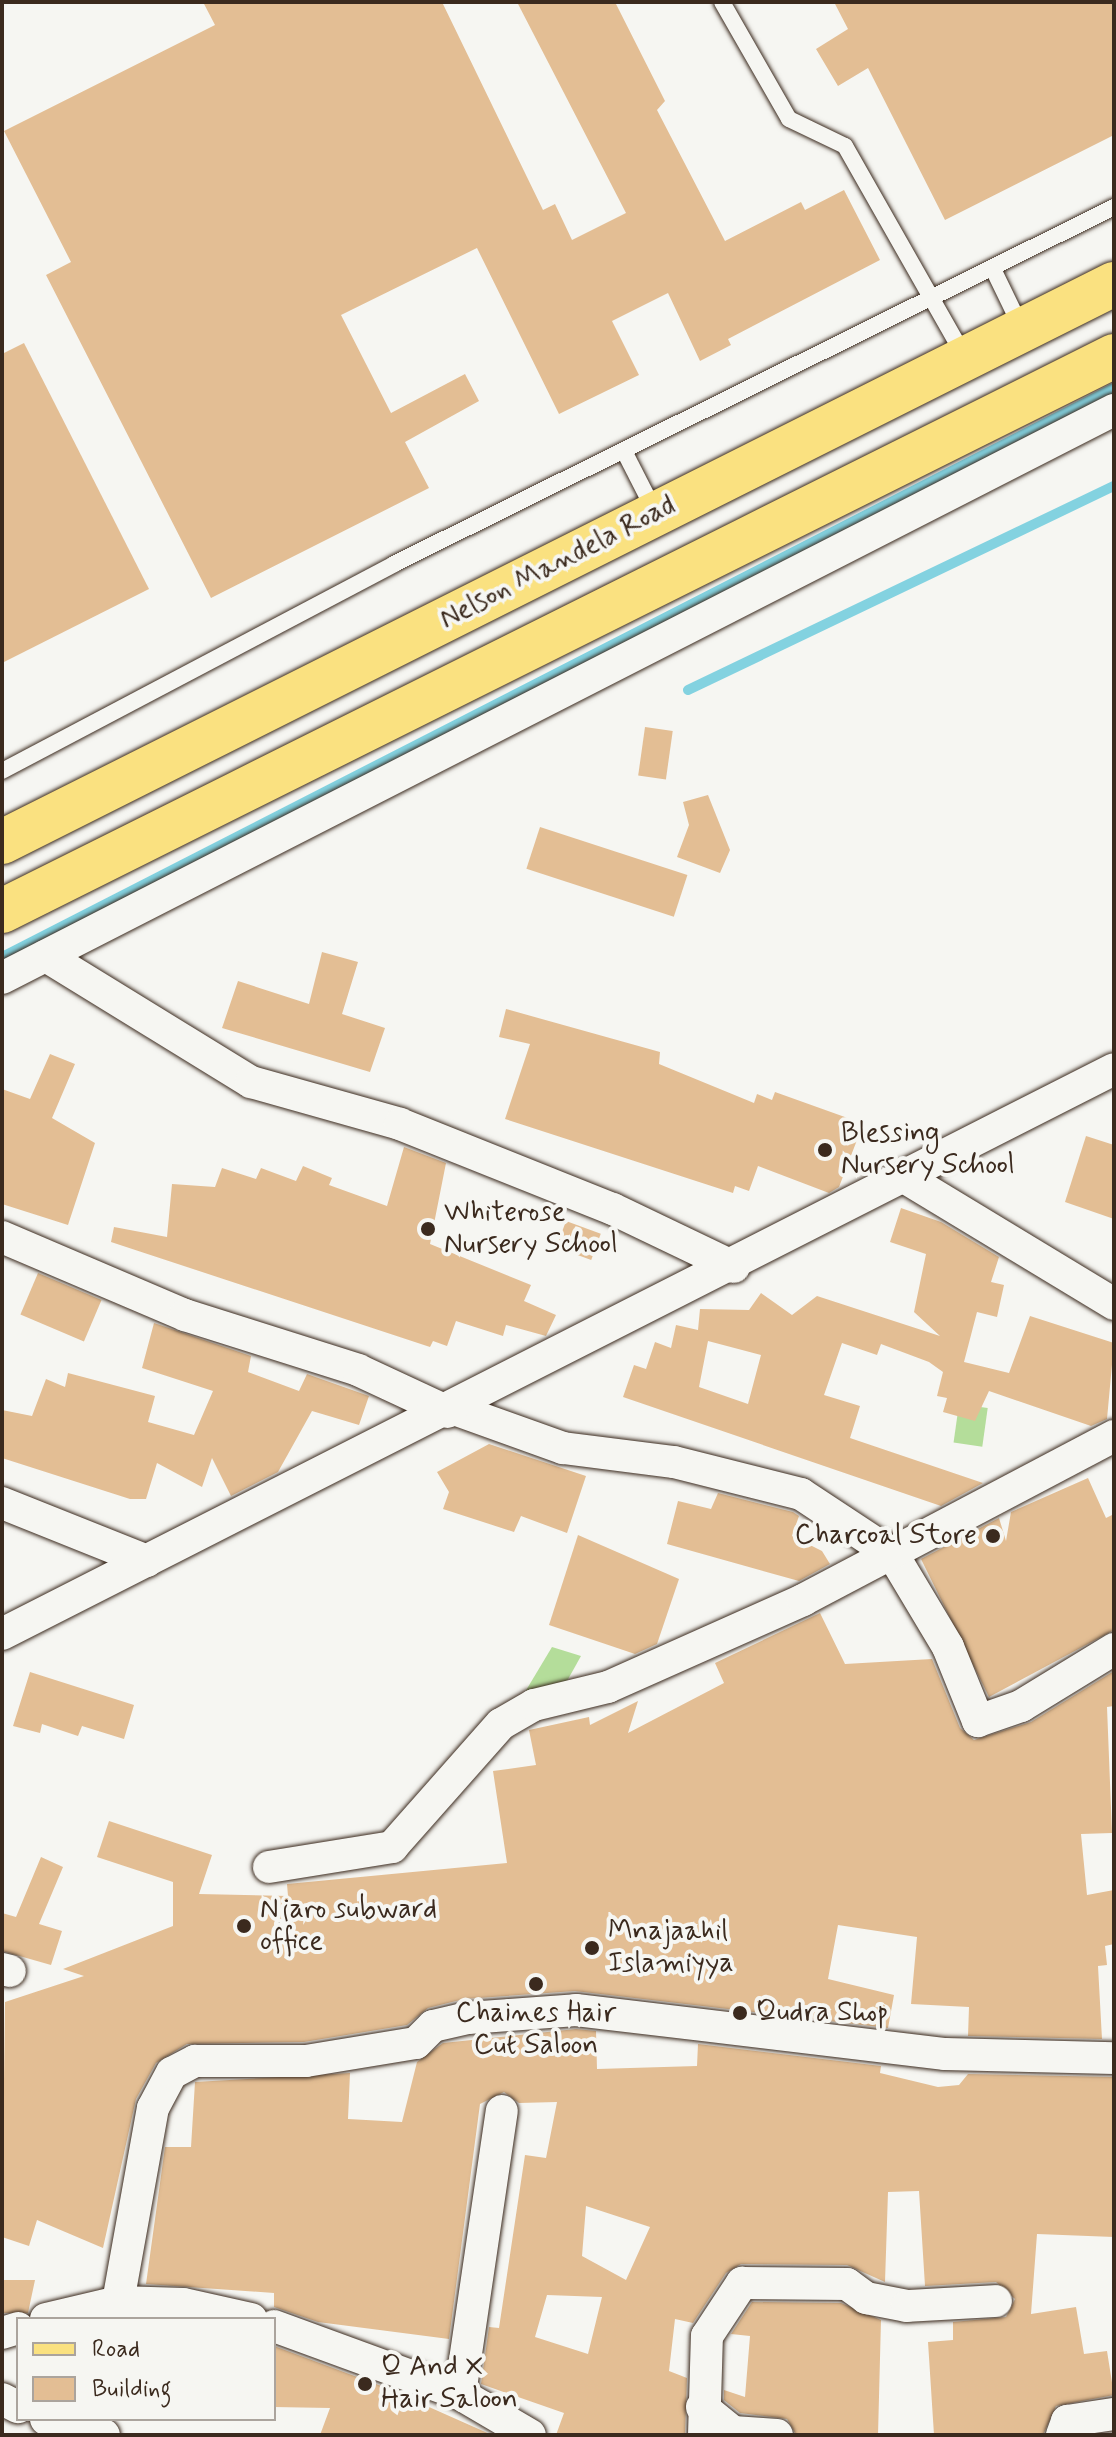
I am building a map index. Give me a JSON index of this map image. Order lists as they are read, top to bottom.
{
  "streets": {
    "main road": ["Nelson Mandela Road"]
  },
  "places": [
    "Blessing Nursery School",
    "Whiterose Nursery School",
    "Charcoal Store",
    "Njaro subward office",
    "Mnajaahil Islamiyya",
    "Chaines Hair Cut Saloon",
    "Qudra Shop",
    "Q And X Hair Saloon"
  ],
  "legend": ["Road", "Building"]
}
